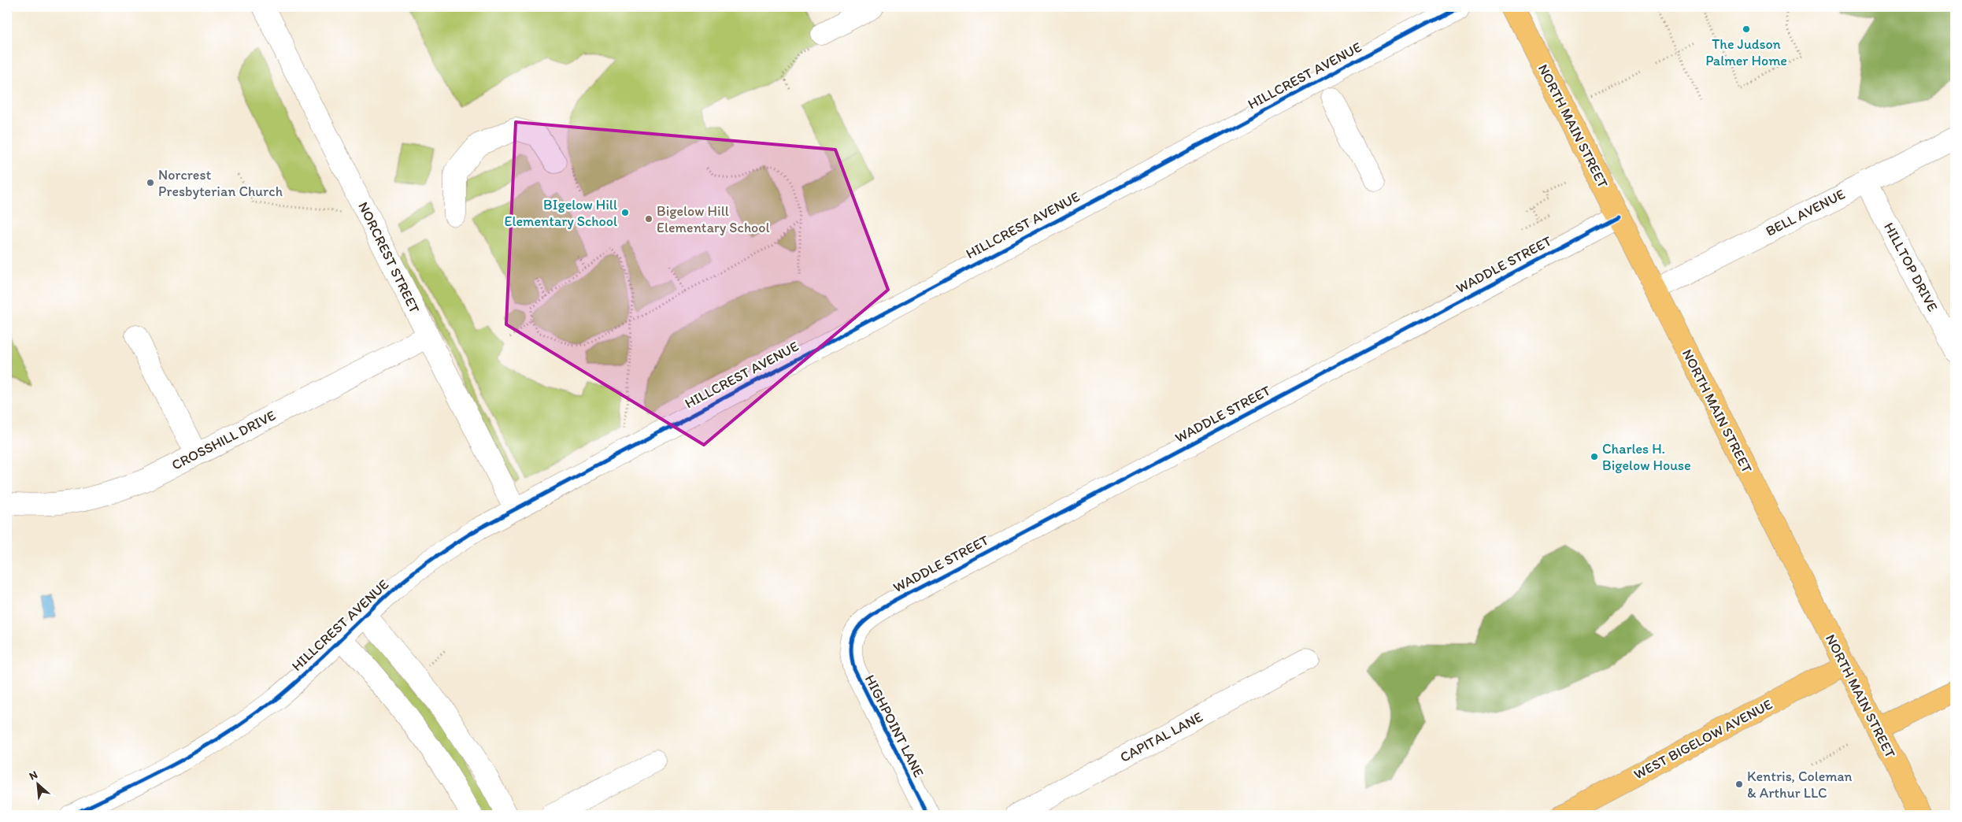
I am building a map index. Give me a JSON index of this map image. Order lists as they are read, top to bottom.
{
  "streets": {
    "main road": ["NORTH MAIN STREET", "WEST BIGELOW AVENUE"],
    "street": [
      "HILLCREST AVENUE",
      "BELL AVENUE",
      "NORCREST STREET",
      "WADDLE STREET",
      "HILLTOP DRIVE",
      "CROSSHILL DRIVE",
      "HIGHPOINT LANE",
      "CAPITAL LANE"
    ]
  },
  "crossings": [
    ["HILLCREST AVENUE", "NORCREST STREET"],
    ["NORTH MAIN STREET", "BELL AVENUE"],
    ["NORTH MAIN STREET", "WADDLE STREET"],
    ["NORTH MAIN STREET", "WEST BIGELOW AVENUE"],
    ["BELL AVENUE", "HILLTOP DRIVE"],
    ["NORCREST STREET", "CROSSHILL DRIVE"],
    ["WADDLE STREET", "HIGHPOINT LANE"]
  ],
  "places": [
    "The Judson Palmer Home",
    "Norcrest Presbyterian Church",
    "BIgelow Hill Elementary School",
    "Bigelow Hill Elementary School",
    "Charles H. Bigelow House",
    "Kentris, Coleman & Arthur LLC"
  ],
  "north": "top left"
}
